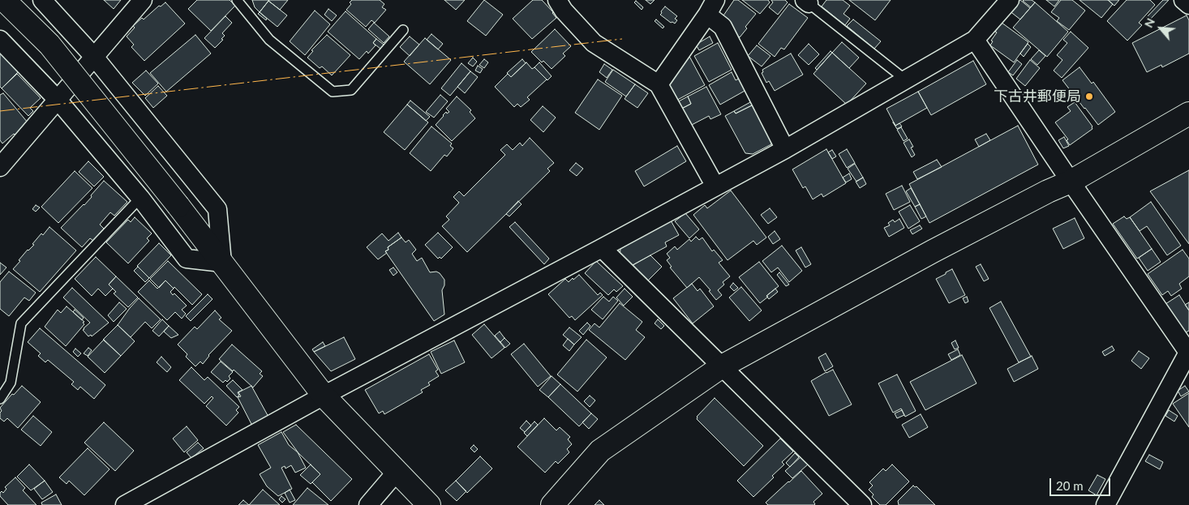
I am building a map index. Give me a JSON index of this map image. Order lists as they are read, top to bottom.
{
  "places": ["下古井郵便局"],
  "scale_bar": "20 m",
  "north": "top left"
}
